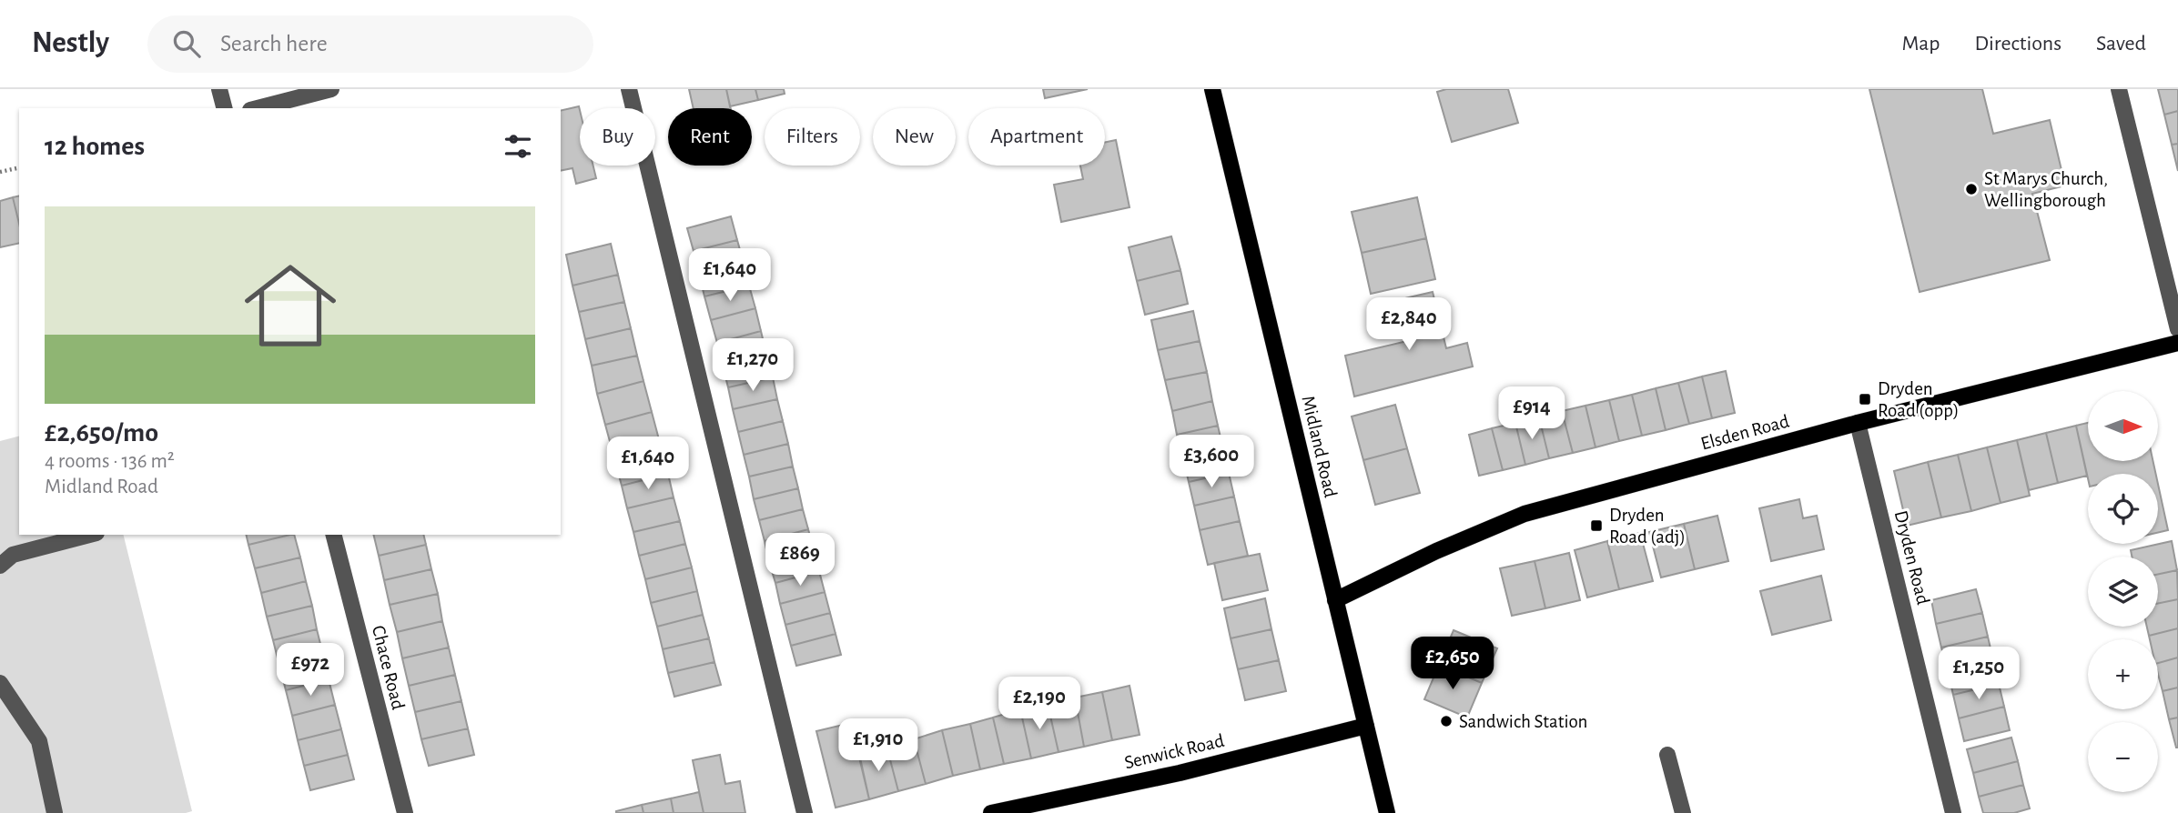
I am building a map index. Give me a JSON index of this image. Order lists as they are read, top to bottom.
{
  "streets": {
    "main road": ["Elsden Road", "Midland Road", "Senwick Road"],
    "street": ["Dryden Road", "Chace Road"]
  },
  "crossings": [
    ["Elsden Road", "Midland Road"],
    ["Elsden Road", "Dryden Road"],
    ["Midland Road", "Senwick Road"]
  ],
  "places": {
    "other": ["St Marys Church, Wellingborough", "Sandwich Station"],
    "transit": ["Dryden Road (opp)", "Dryden Road (adj)"]
  },
  "north": "right",
  "page": {
    "header": "Nestly",
    "search": "Search here",
    "nav": ["Map", "Directions", "Saved"],
    "chip": [
      "Buy",
      "Rent",
      "Filters",
      "New",
      "Apartment"
    ],
    "heading": "12 homes",
    "list": [
      {
        "name": "£2,650/mo",
        "note": "4 rooms · 136 m² · Midland Road"
      }
    ],
    "price": [
      "£1,640",
      "£2,840",
      "£1,270",
      "£914",
      "£3,600",
      "£1,640",
      "£869",
      "£2,650",
      "£972",
      "£1,250",
      "£2,190",
      "£1,910"
    ],
    "map_buttons": ["+", "−"]
  }
}
